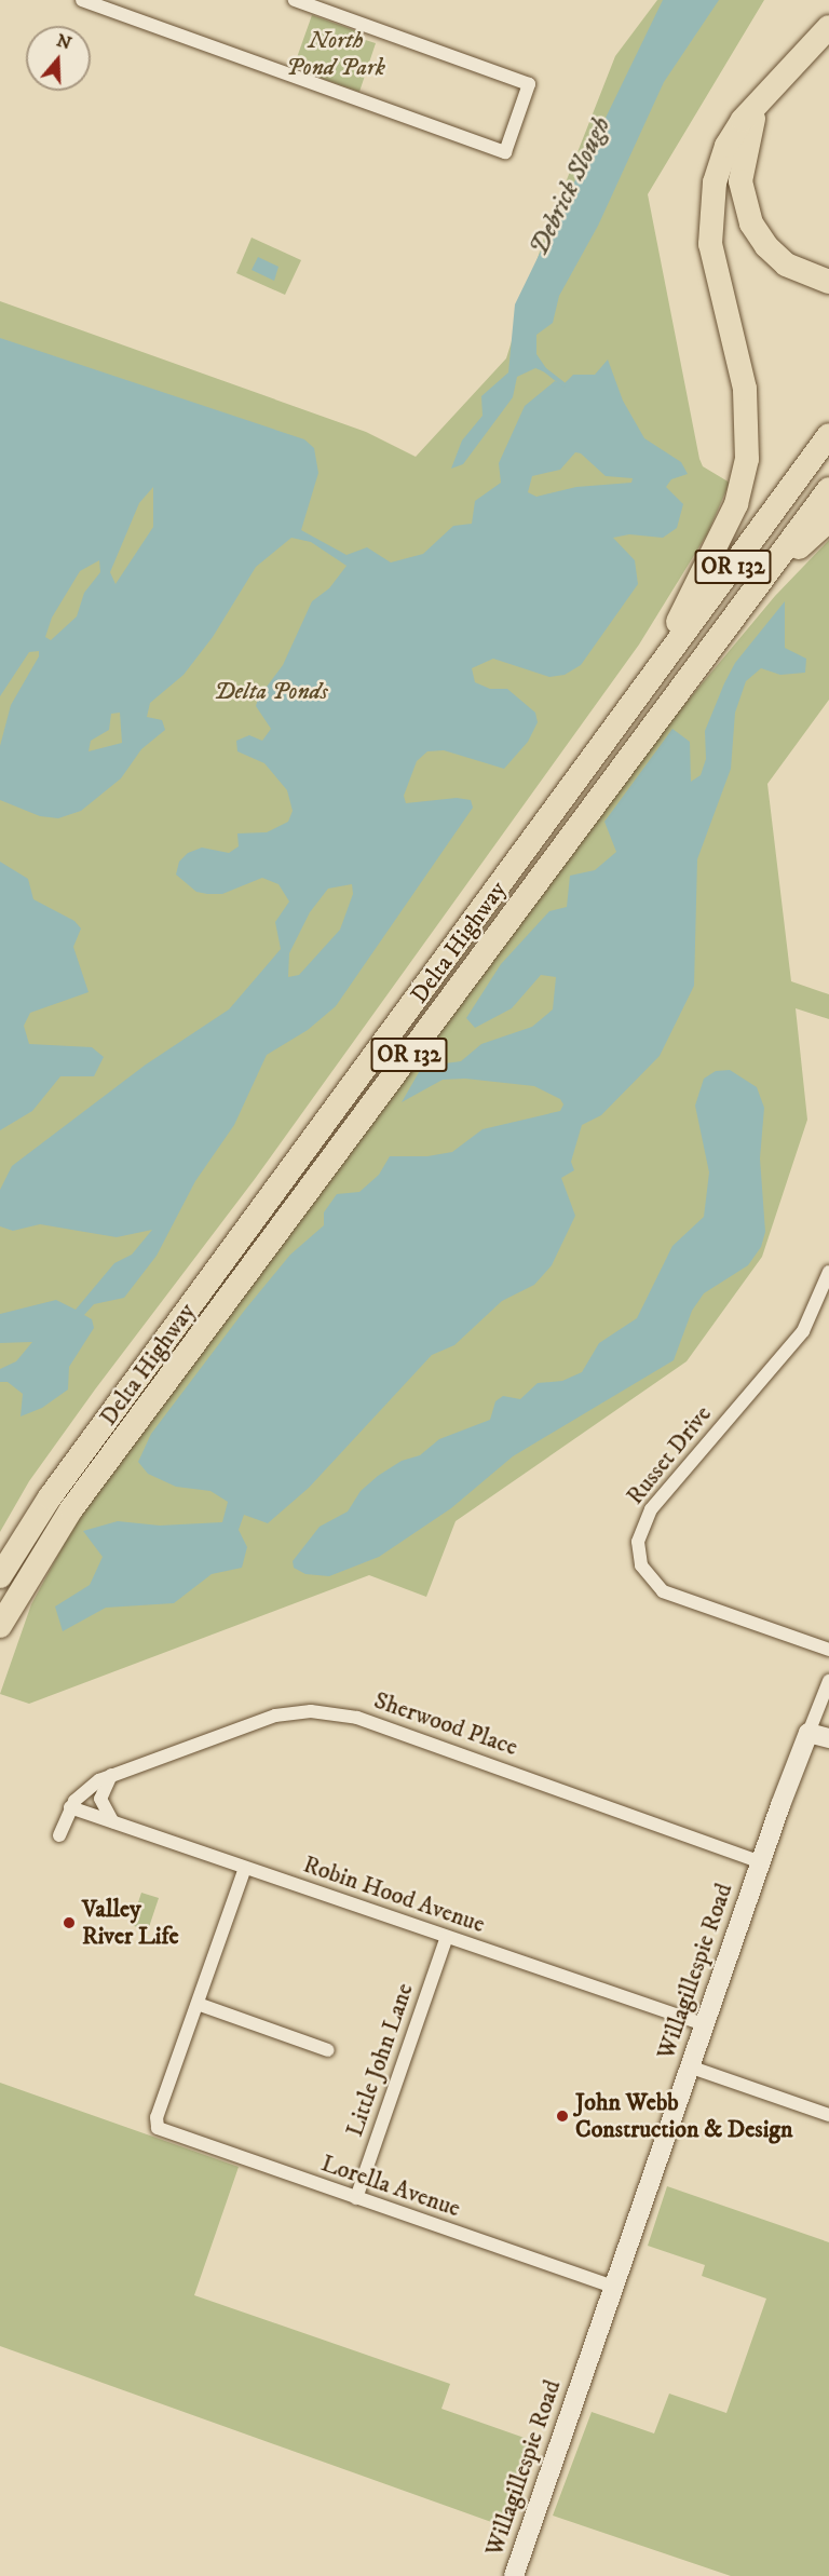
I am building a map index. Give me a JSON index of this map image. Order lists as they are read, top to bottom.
{
  "streets": {
    "highway": ["OR 132", "Delta Highway"],
    "main road": ["Willagillespie Road"],
    "street": [
      "Russet Drive",
      "Sherwood Place",
      "Robin Hood Avenue",
      "Little John Lane",
      "Lorella Avenue"
    ]
  },
  "crossings": [
    ["Sherwood Place", "Robin Hood Avenue"],
    ["Sherwood Place", "Willagillespie Road"],
    ["Robin Hood Avenue", "Willagillespie Road"],
    ["Robin Hood Avenue", "Little John Lane"],
    ["Willagillespie Road", "Lorella Avenue"],
    ["Little John Lane", "Lorella Avenue"]
  ],
  "water": ["Debrick Slough"],
  "parks": ["North Pond Park", "Delta Ponds"],
  "places": ["Valley River Life", "John Webb Construction & Design"],
  "north": "top"
}
